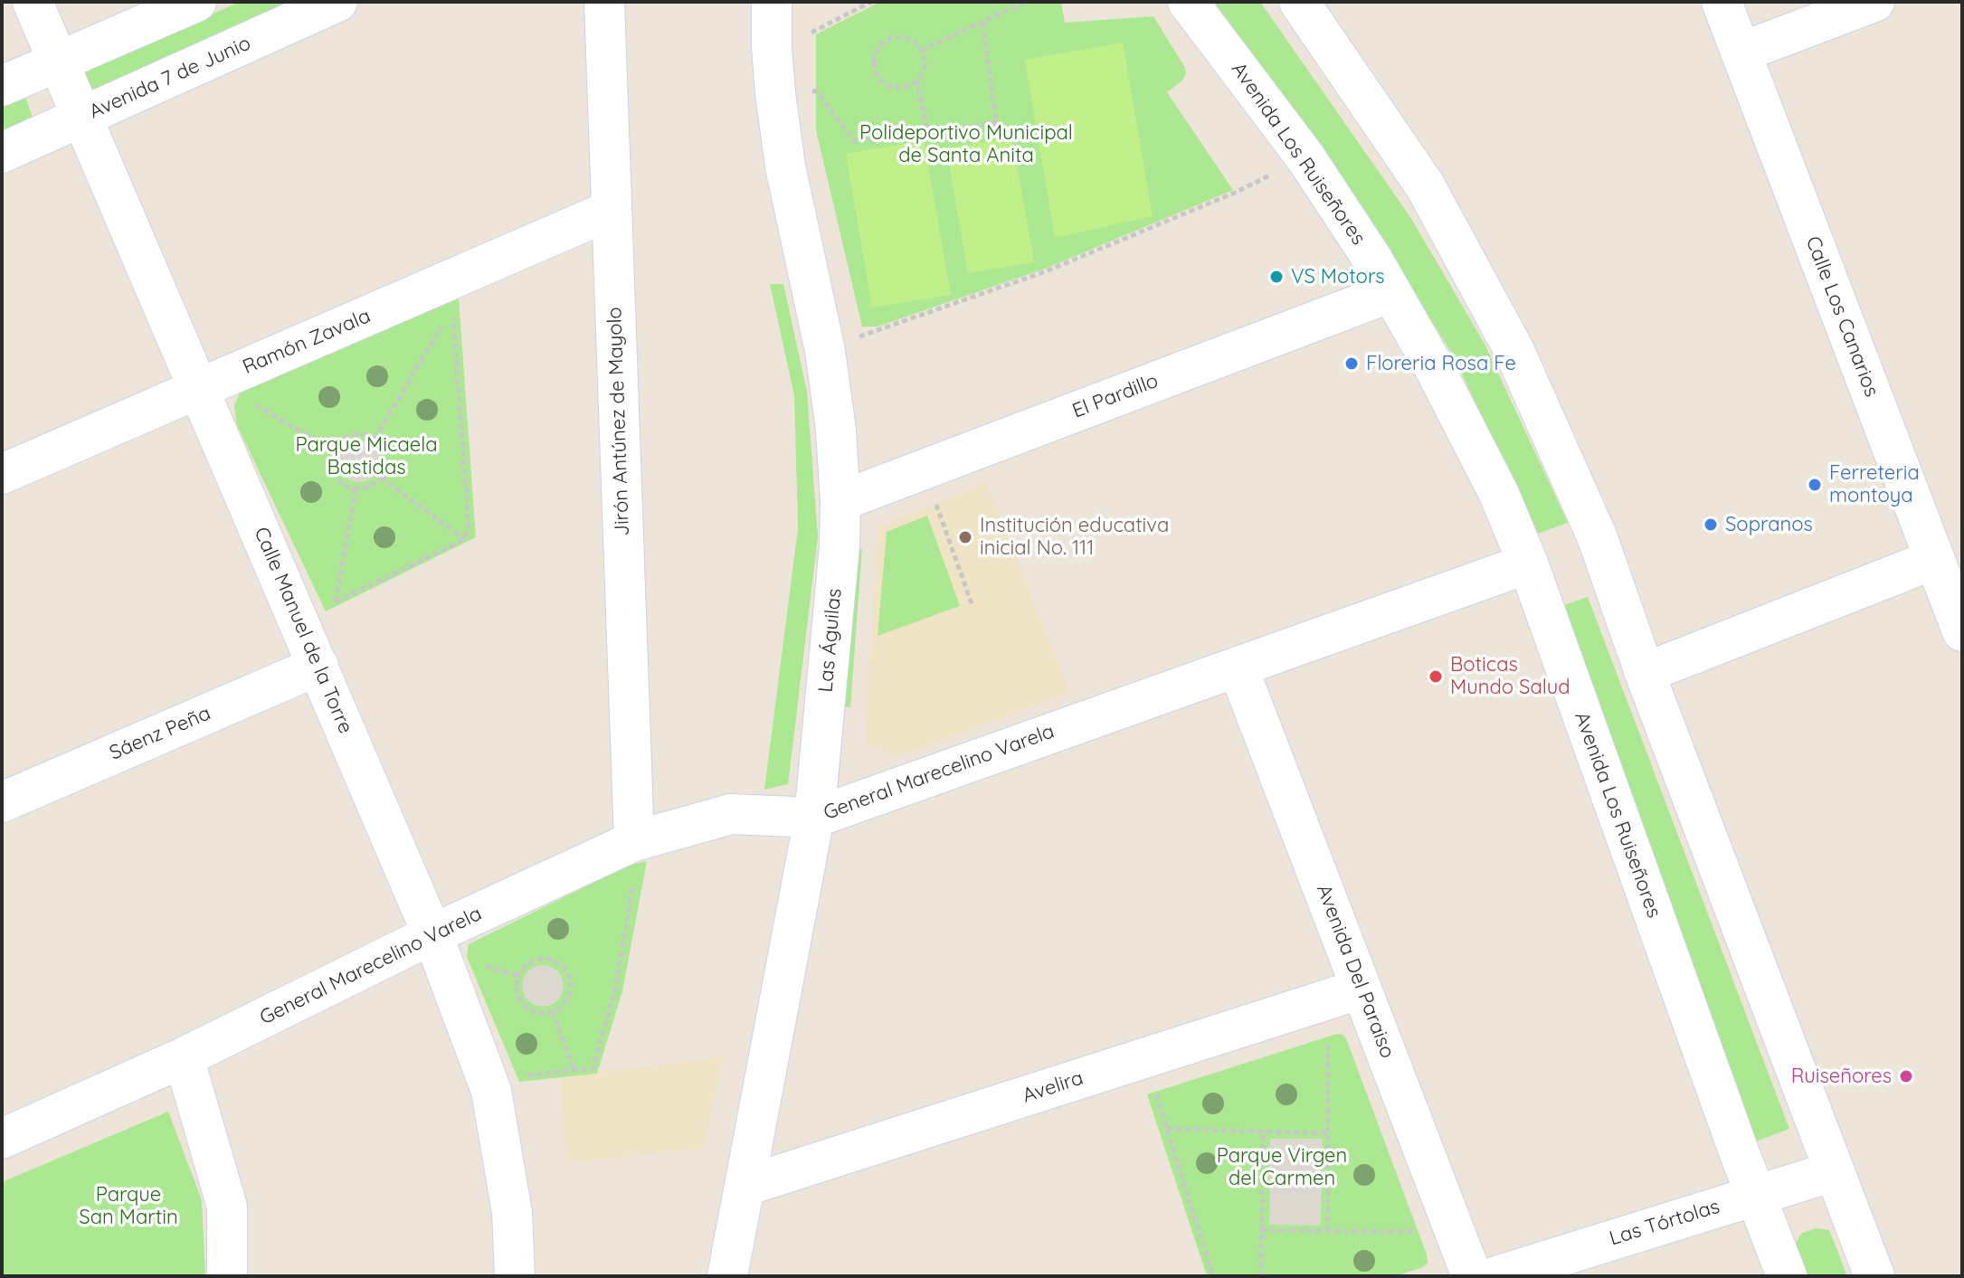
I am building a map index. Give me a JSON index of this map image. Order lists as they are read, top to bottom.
{
  "streets": {
    "street": [
      "Avenida 7 de Junio",
      "Avenida Los Ruiseñores",
      "Calle Los Canarios",
      "Ramón Zavala",
      "El Pardillo",
      "Jirón Antúnez de Mayolo",
      "Calle Manuel de la Torre",
      "Las Águilas",
      "Sáenz Peña",
      "General Marecelino Varela",
      "Avenida Del Paraiso",
      "Avelira",
      "Las Tórtolas"
    ]
  },
  "crossings": [
    ["Avenida 7 de Junio", "Calle Manuel de la Torre"],
    ["Avenida Los Ruiseñores", "El Pardillo"],
    ["Avenida Los Ruiseñores", "General Marecelino Varela"],
    ["Avenida Los Ruiseñores", "Las Tórtolas"],
    ["Ramón Zavala", "Jirón Antúnez de Mayolo"],
    ["Ramón Zavala", "Calle Manuel de la Torre"],
    ["El Pardillo", "Las Águilas"],
    ["Jirón Antúnez de Mayolo", "General Marecelino Varela"],
    ["Calle Manuel de la Torre", "Sáenz Peña"],
    ["Calle Manuel de la Torre", "General Marecelino Varela"],
    ["Las Águilas", "General Marecelino Varela"],
    ["Las Águilas", "Avelira"],
    ["General Marecelino Varela", "Avenida Del Paraiso"],
    ["Avenida Del Paraiso", "Avelira"]
  ],
  "parks": [
    "Polideportivo Municipal de Santa Anita",
    "Parque Micaela Bastidas",
    "Parque Virgen del Carmen",
    "Parque San Martin"
  ],
  "places": [
    "VS Motors",
    "Floreria Rosa Fe",
    "Ferreteria montoya",
    "Sopranos",
    "Institución educativa inicial No. 111",
    "Boticas Mundo Salud",
    "Ruiseñores"
  ]
}
